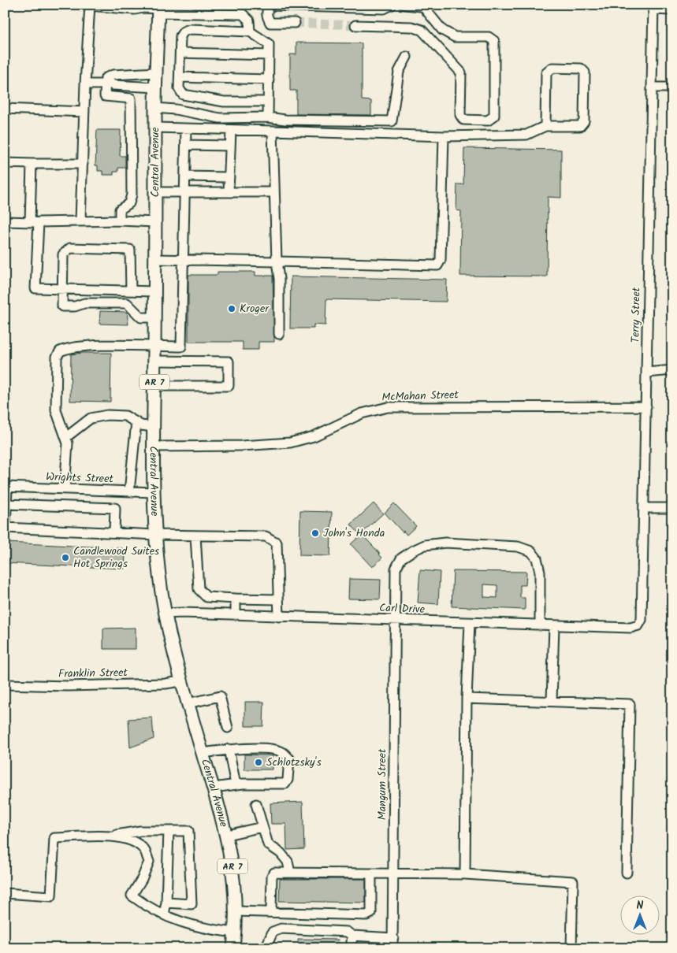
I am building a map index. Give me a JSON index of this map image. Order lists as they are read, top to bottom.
{
  "streets": {
    "main road": ["Central Avenue", "AR 7"],
    "street": [
      "Terry Street",
      "McMahan Street",
      "Wrights Street",
      "Carl Drive",
      "Franklin Street",
      "Mangum Street"
    ]
  },
  "crossings": [
    ["Central Avenue", "McMahan Street"],
    ["Central Avenue", "Wrights Street"],
    ["Central Avenue", "Carl Drive"],
    ["Central Avenue", "Franklin Street"],
    ["Terry Street", "McMahan Street"],
    ["Terry Street", "Carl Drive"],
    ["Carl Drive", "Mangum Street"]
  ],
  "places": [
    "Kroger",
    "John's Honda",
    "Candlewood Suites Hot Springs",
    "Schlotzsky's"
  ],
  "north": "top"
}
